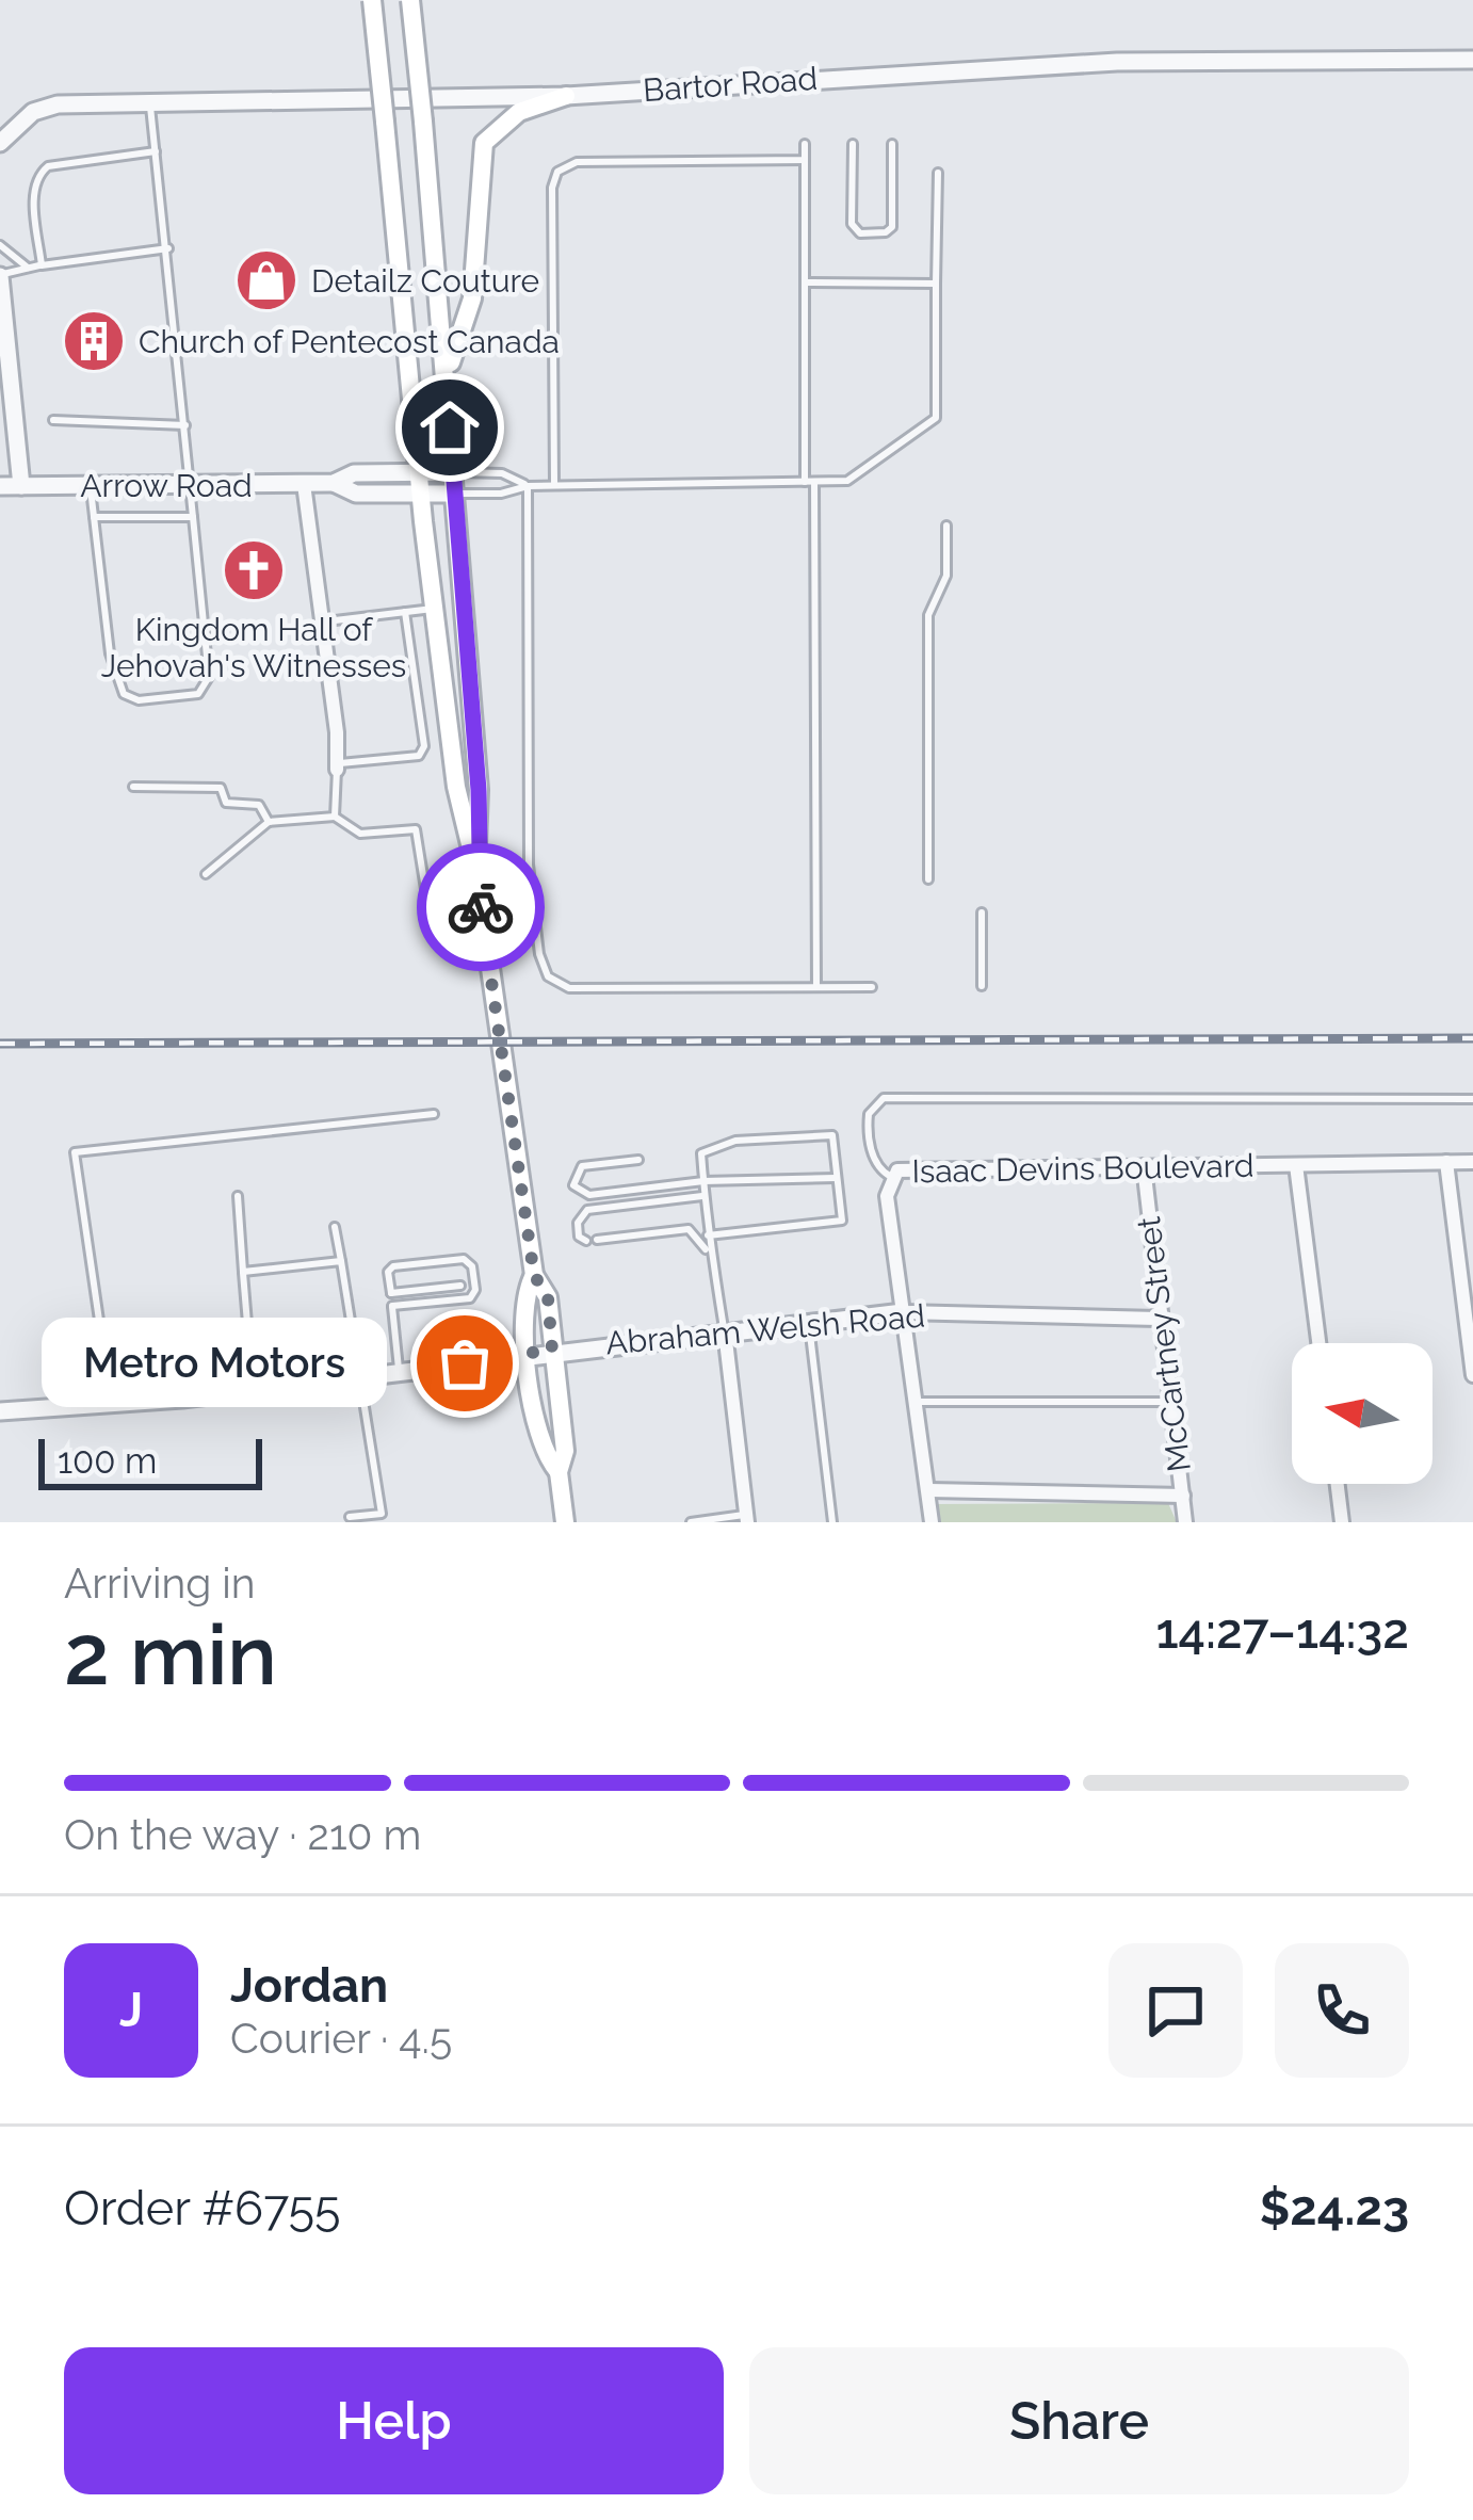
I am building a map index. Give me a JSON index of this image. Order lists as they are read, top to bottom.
{
  "streets": {
    "street": [
      "Bartor Road",
      "Arrow Road",
      "Isaac Devins Boulevard",
      "Abraham Welsh Road",
      "McCartney Street"
    ]
  },
  "crossings": [
    ["Isaac Devins Boulevard", "Abraham Welsh Road"],
    ["Isaac Devins Boulevard", "McCartney Street"],
    ["Abraham Welsh Road", "McCartney Street"]
  ],
  "places": {
    "shop": ["Detailz Couture"],
    "building": ["Church of Pentecost Canada"],
    "church": ["Kingdom Hall of Jehovah's Witnesses"],
    "other": ["Metro Motors"]
  },
  "scale_bar": "100 m",
  "north": "left",
  "page": {
    "bubble": "Metro Motors",
    "scale": "100 m",
    "heading": ["2 min", "Arriving in", "14:27–14:32"],
    "panel": [
      "Jordan",
      "Courier · 4.5",
      "Order #6755",
      "$24.23"
    ],
    "bar": "On the way · 210 m",
    "round": "J",
    "buttons": ["Help", "Share"]
  }
}
